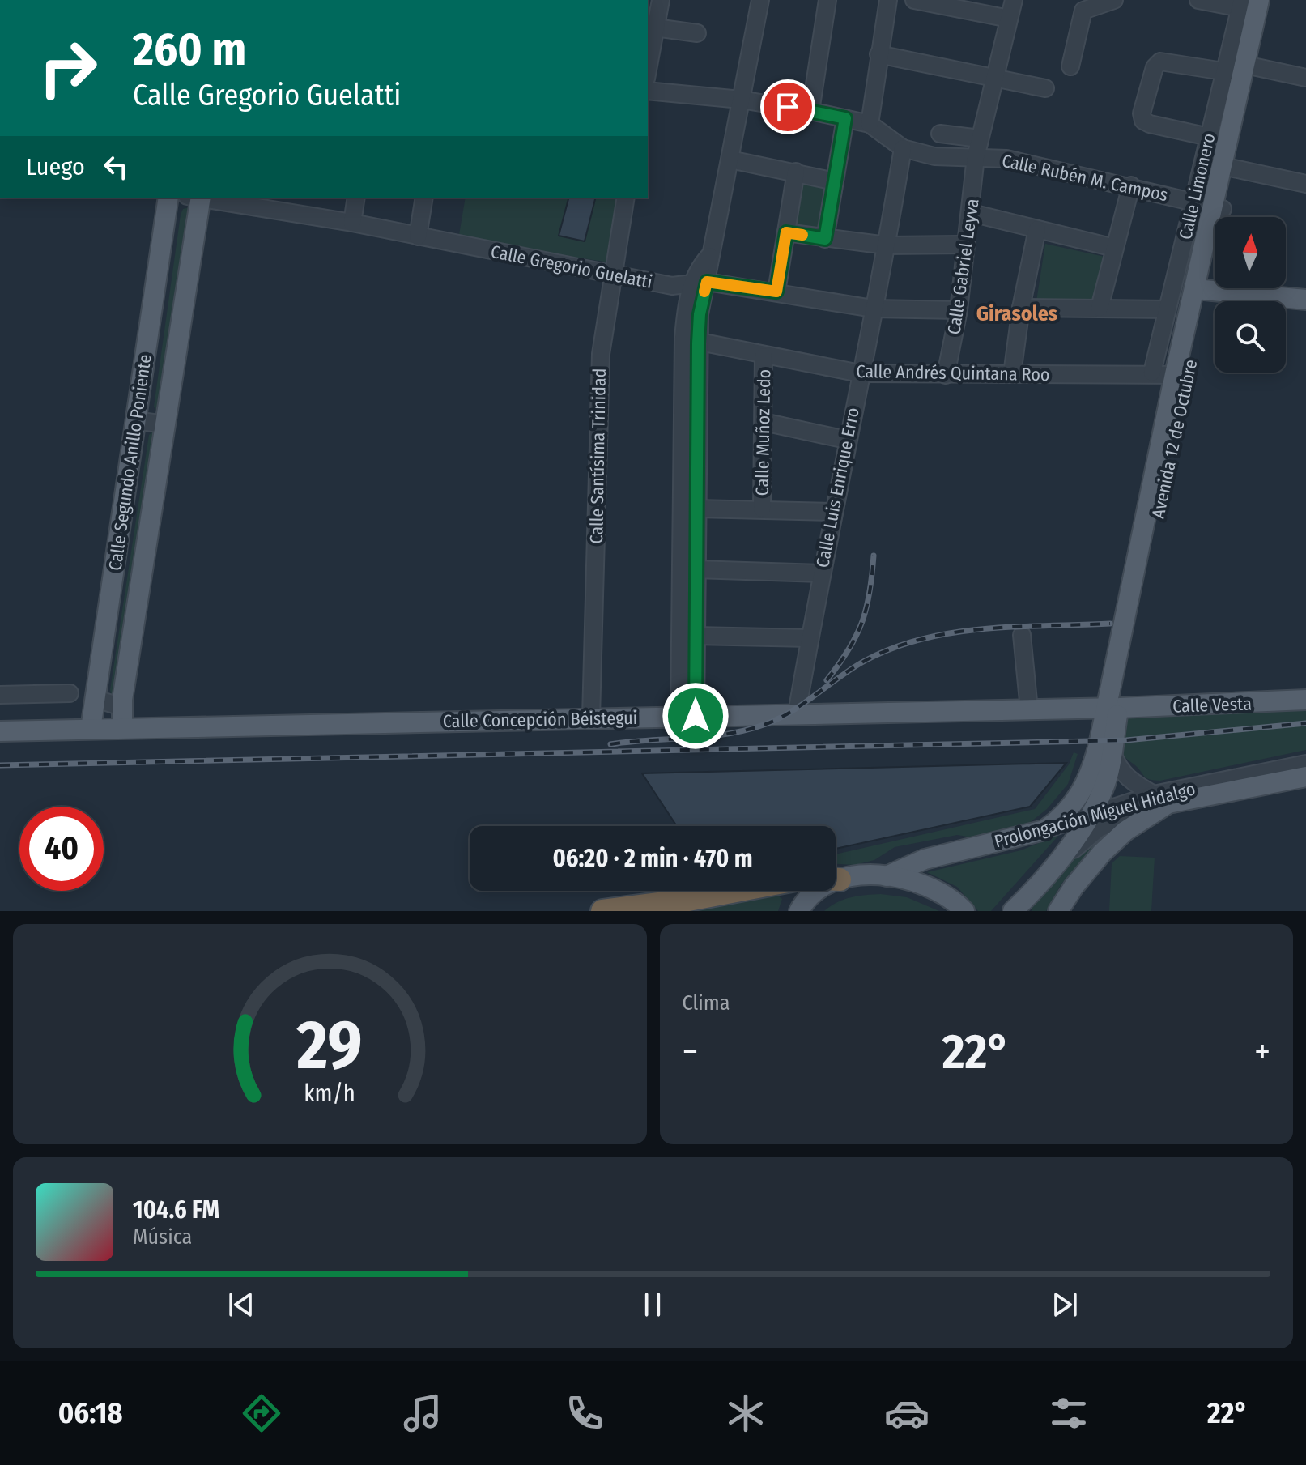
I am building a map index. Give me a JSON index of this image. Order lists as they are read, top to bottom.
{
  "streets": {
    "main road": [
      "Avenida 12 de Octubre",
      "Calle Segundo Anillo Poniente",
      "Calle Vesta",
      "Calle Concepción Béistegui",
      "Prolongación Miguel Hidalgo"
    ],
    "street": [
      "Calle Rubén M. Campos",
      "Calle Limonero",
      "Calle Gregorio Guelatti",
      "Calle Gabriel Leyva",
      "Calle Andrés Quintana Roo",
      "Calle Muñoz Ledo",
      "Calle Santísima Trinidad",
      "Calle Luis Enrique Erro"
    ]
  },
  "crossings": [
    ["Calle Rubén M. Campos", "Calle Limonero"],
    ["Calle Rubén M. Campos", "Calle Gabriel Leyva"],
    ["Calle Rubén M. Campos", "Avenida 12 de Octubre"],
    ["Calle Rubén M. Campos", "Calle Luis Enrique Erro"],
    ["Calle Limonero", "Calle Andrés Quintana Roo"],
    ["Calle Limonero", "Avenida 12 de Octubre"],
    ["Calle Gregorio Guelatti", "Calle Gabriel Leyva"],
    ["Calle Gregorio Guelatti", "Calle Santísima Trinidad"],
    ["Calle Gregorio Guelatti", "Calle Luis Enrique Erro"],
    ["Calle Gabriel Leyva", "Calle Andrés Quintana Roo"],
    ["Calle Andrés Quintana Roo", "Calle Muñoz Ledo"],
    ["Calle Andrés Quintana Roo", "Avenida 12 de Octubre"],
    ["Calle Andrés Quintana Roo", "Calle Luis Enrique Erro"],
    ["Avenida 12 de Octubre", "Calle Vesta"],
    ["Avenida 12 de Octubre", "Calle Concepción Béistegui"],
    ["Avenida 12 de Octubre", "Prolongación Miguel Hidalgo"],
    ["Calle Santísima Trinidad", "Calle Concepción Béistegui"],
    ["Calle Segundo Anillo Poniente", "Calle Concepción Béistegui"],
    ["Calle Luis Enrique Erro", "Calle Concepción Béistegui"],
    ["Calle Vesta", "Calle Concepción Béistegui"]
  ],
  "districts": ["Girasoles"],
  "north": "top",
  "page": {
    "turn": ["260 m", "Calle Gregorio Guelatti"],
    "then": "Luego",
    "limit": "40",
    "trip": "06:20 · 2 min · 470 m",
    "tile": "Clima",
    "heat": ["−", "22°", "+"],
    "song": ["104.6 FM", "Música"],
    "tabs": ["06:18", "22°"],
    "gauge": ["29", "km/h"]
  }
}
